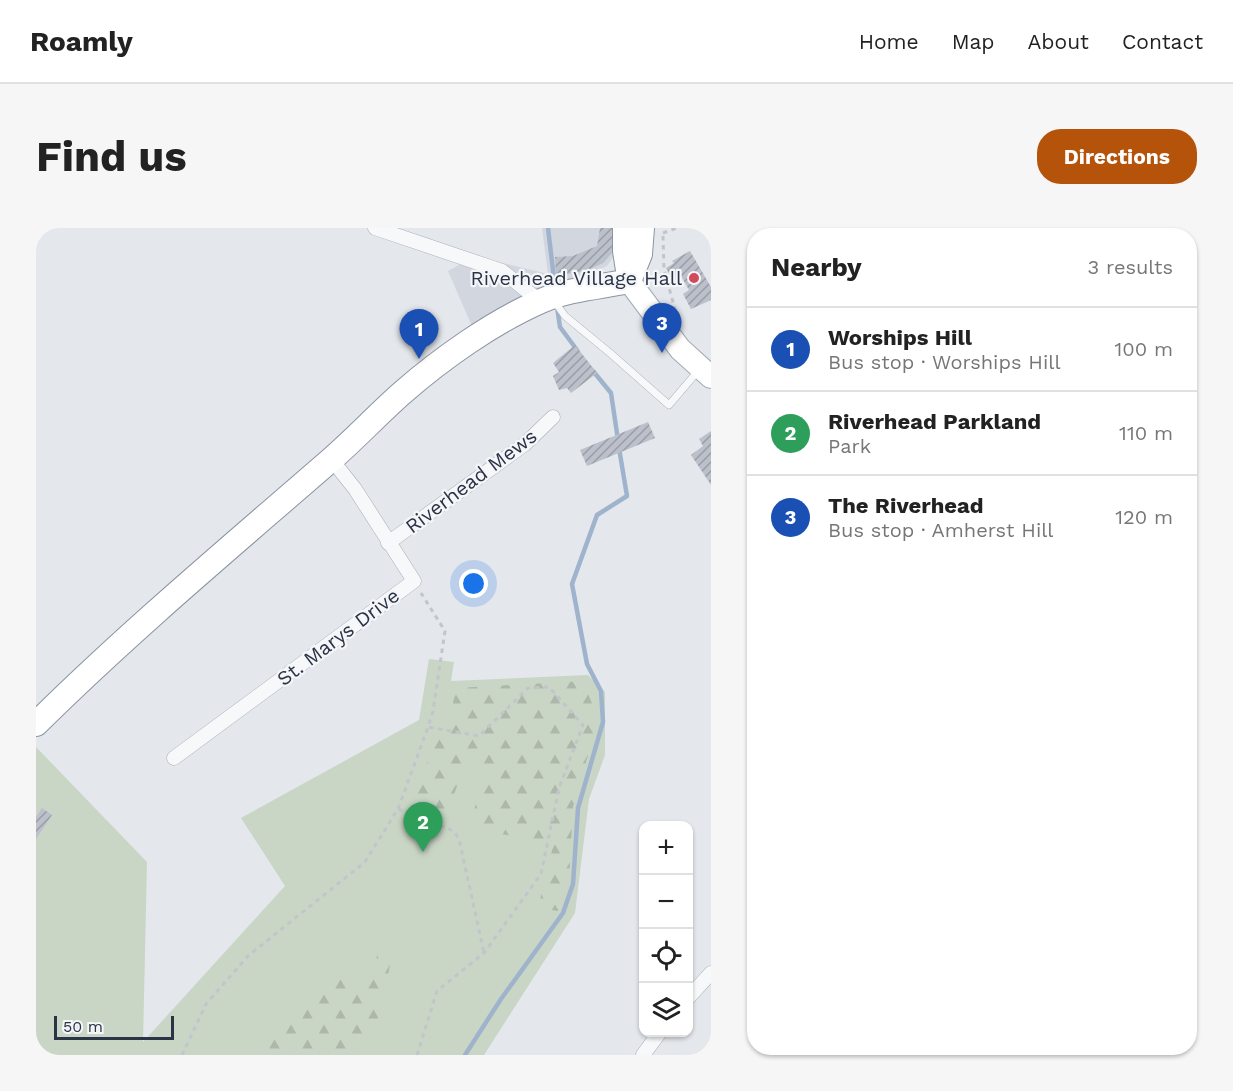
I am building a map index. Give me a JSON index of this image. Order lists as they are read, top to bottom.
{
  "streets": {
    "street": ["Riverhead Mews", "St. Marys Drive"]
  },
  "crossings": [
    ["Riverhead Mews", "St. Marys Drive"]
  ],
  "places": ["Riverhead Village Hall"],
  "scale_bar": "50 m",
  "page": {
    "header": "Roamly",
    "nav": [
      "Home",
      "Map",
      "About",
      "Contact"
    ],
    "buttons": "Directions",
    "title": "Find us",
    "heading": ["Nearby", "3 results"],
    "pins": ["3", "1", "2"],
    "list": [
      {
        "mark": "1",
        "name": "Worships Hill",
        "note": "Bus stop · Worships Hill",
        "value": "100 m"
      },
      {
        "mark": "2",
        "name": "Riverhead Parkland",
        "note": "Park",
        "value": "110 m"
      },
      {
        "mark": "3",
        "name": "The Riverhead",
        "note": "Bus stop · Amherst Hill",
        "value": "120 m"
      }
    ],
    "map_buttons": ["+", "−"],
    "scale": "50 m"
  }
}
